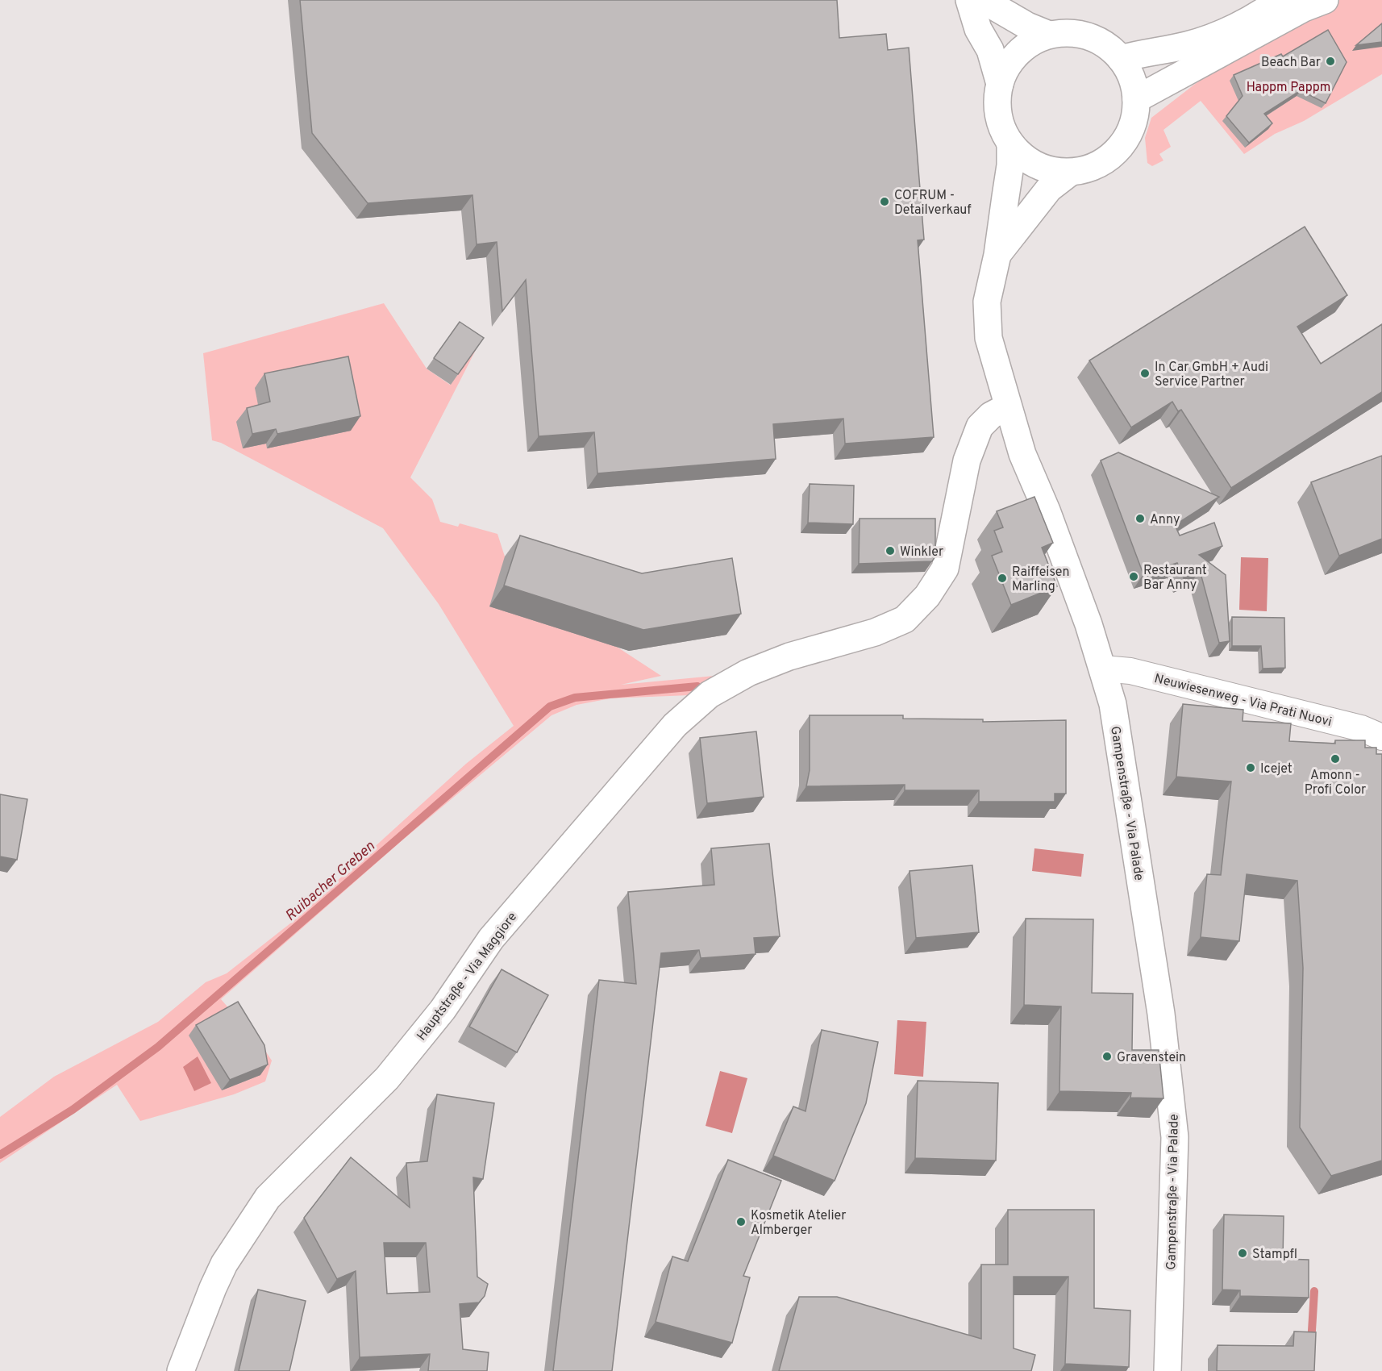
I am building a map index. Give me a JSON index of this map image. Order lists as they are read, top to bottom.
{
  "streets": {
    "main road": ["Gampenstraße - Via Palade", "Hauptstraße - Via Maggiore"],
    "street": ["Neuwiesenweg - Via Prati Nuovi"]
  },
  "crossings": [
    ["Neuwiesenweg - Via Prati Nuovi", "Gampenstraße - Via Palade"],
    ["Gampenstraße - Via Palade", "Hauptstraße - Via Maggiore"]
  ],
  "water": ["Ruibacher Greben"],
  "parks": ["Happm Pappm"],
  "places": [
    "Beach Bar",
    "COFRUM - Detailverkauf",
    "In Car GmbH + Audi Service Partner",
    "Anny",
    "Winkler",
    "Restaurant Bar Anny",
    "Raiffeisen Marling",
    "Amonn - Profi Color",
    "Icejet",
    "Gravenstein",
    "Kosmetik Atelier Almberger",
    "Stampfl"
  ]
}
